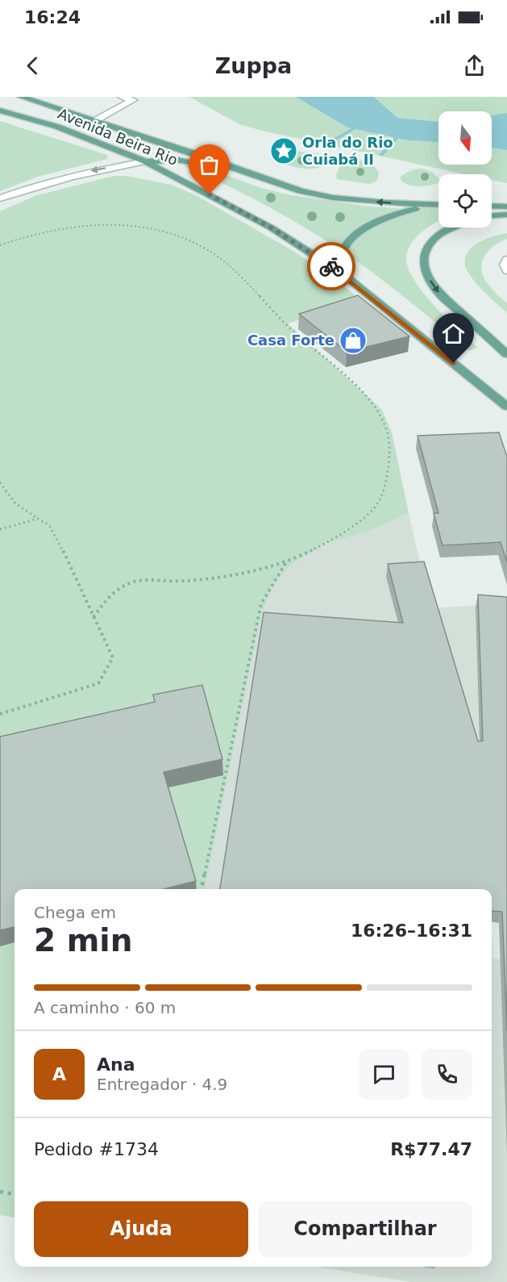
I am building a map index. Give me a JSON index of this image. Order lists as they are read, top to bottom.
{
  "streets": {
    "main road": ["Avenida Beira Rio"]
  },
  "places": {
    "place": ["Orla do Rio Cuiabá II"],
    "shop": ["Casa Forte"]
  },
  "north": "bottom",
  "page": {
    "status": "16:24",
    "header": "Zuppa",
    "heading": ["2 min", "Chega em", "16:26–16:31"],
    "panel": [
      "Ana",
      "Entregador · 4.9",
      "Pedido #1734",
      "R$77.47"
    ],
    "bar": "A caminho · 60 m",
    "round": "A",
    "buttons": ["Ajuda", "Compartilhar"]
  }
}
